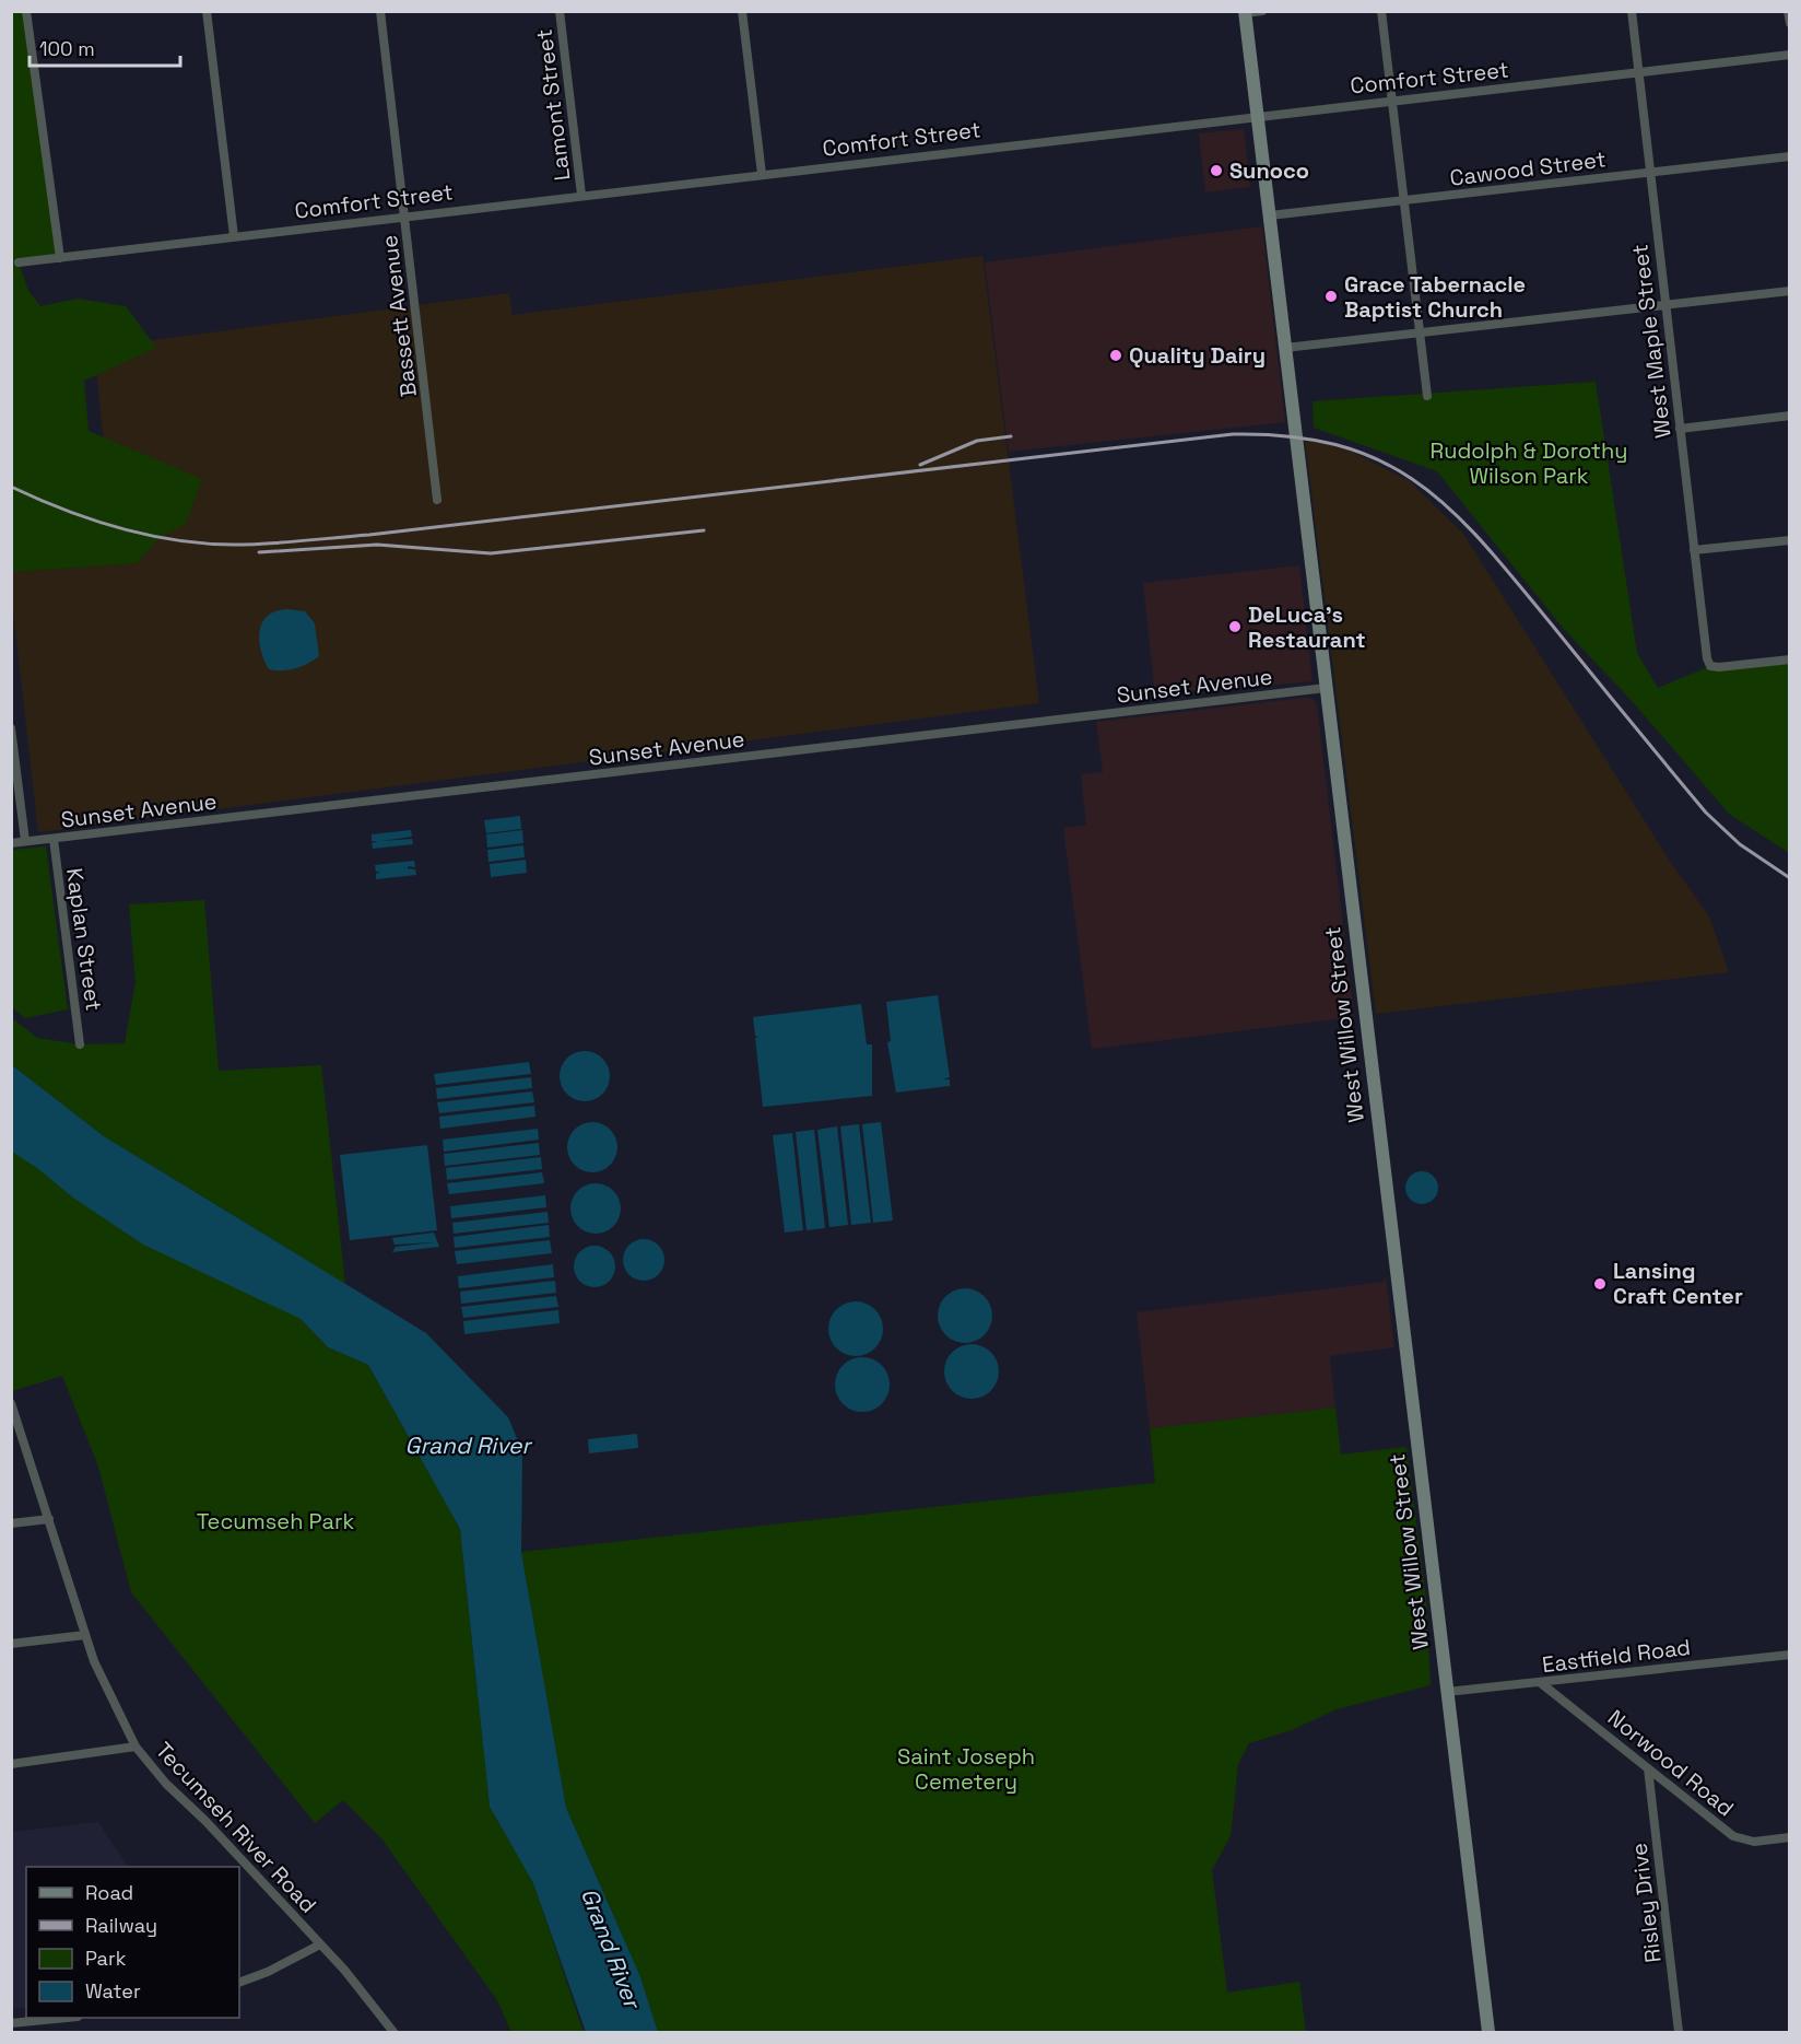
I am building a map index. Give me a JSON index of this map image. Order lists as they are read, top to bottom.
{
  "streets": {
    "street": [
      "Comfort Street",
      "Lamont Street",
      "Cawood Street",
      "Bassett Avenue",
      "West Maple Street",
      "Sunset Avenue",
      "Kaplan Street",
      "West Willow Street",
      "Eastfield Road",
      "Norwood Road",
      "Tecumseh River Road",
      "Risley Drive"
    ]
  },
  "crossings": [
    ["Comfort Street", "Lamont Street"],
    ["Comfort Street", "Bassett Avenue"],
    ["Comfort Street", "West Maple Street"],
    ["Comfort Street", "West Willow Street"],
    ["Cawood Street", "West Maple Street"],
    ["Cawood Street", "West Willow Street"],
    ["Sunset Avenue", "Kaplan Street"],
    ["Sunset Avenue", "West Willow Street"],
    ["West Willow Street", "Eastfield Road"],
    ["Eastfield Road", "Norwood Road"],
    ["Norwood Road", "Risley Drive"]
  ],
  "water": ["Grand River"],
  "parks": ["Rudolph & Dorothy Wilson Park", "Tecumseh Park", "Saint Joseph Cemetery"],
  "places": [
    "Sunoco",
    "Grace Tabernacle Baptist Church",
    "Quality Dairy",
    "DeLuca's Restaurant",
    "Lansing Craft Center"
  ],
  "legend": [
    "Road",
    "Railway",
    "Park",
    "Water"
  ],
  "scale_bar": "100 m"
}
